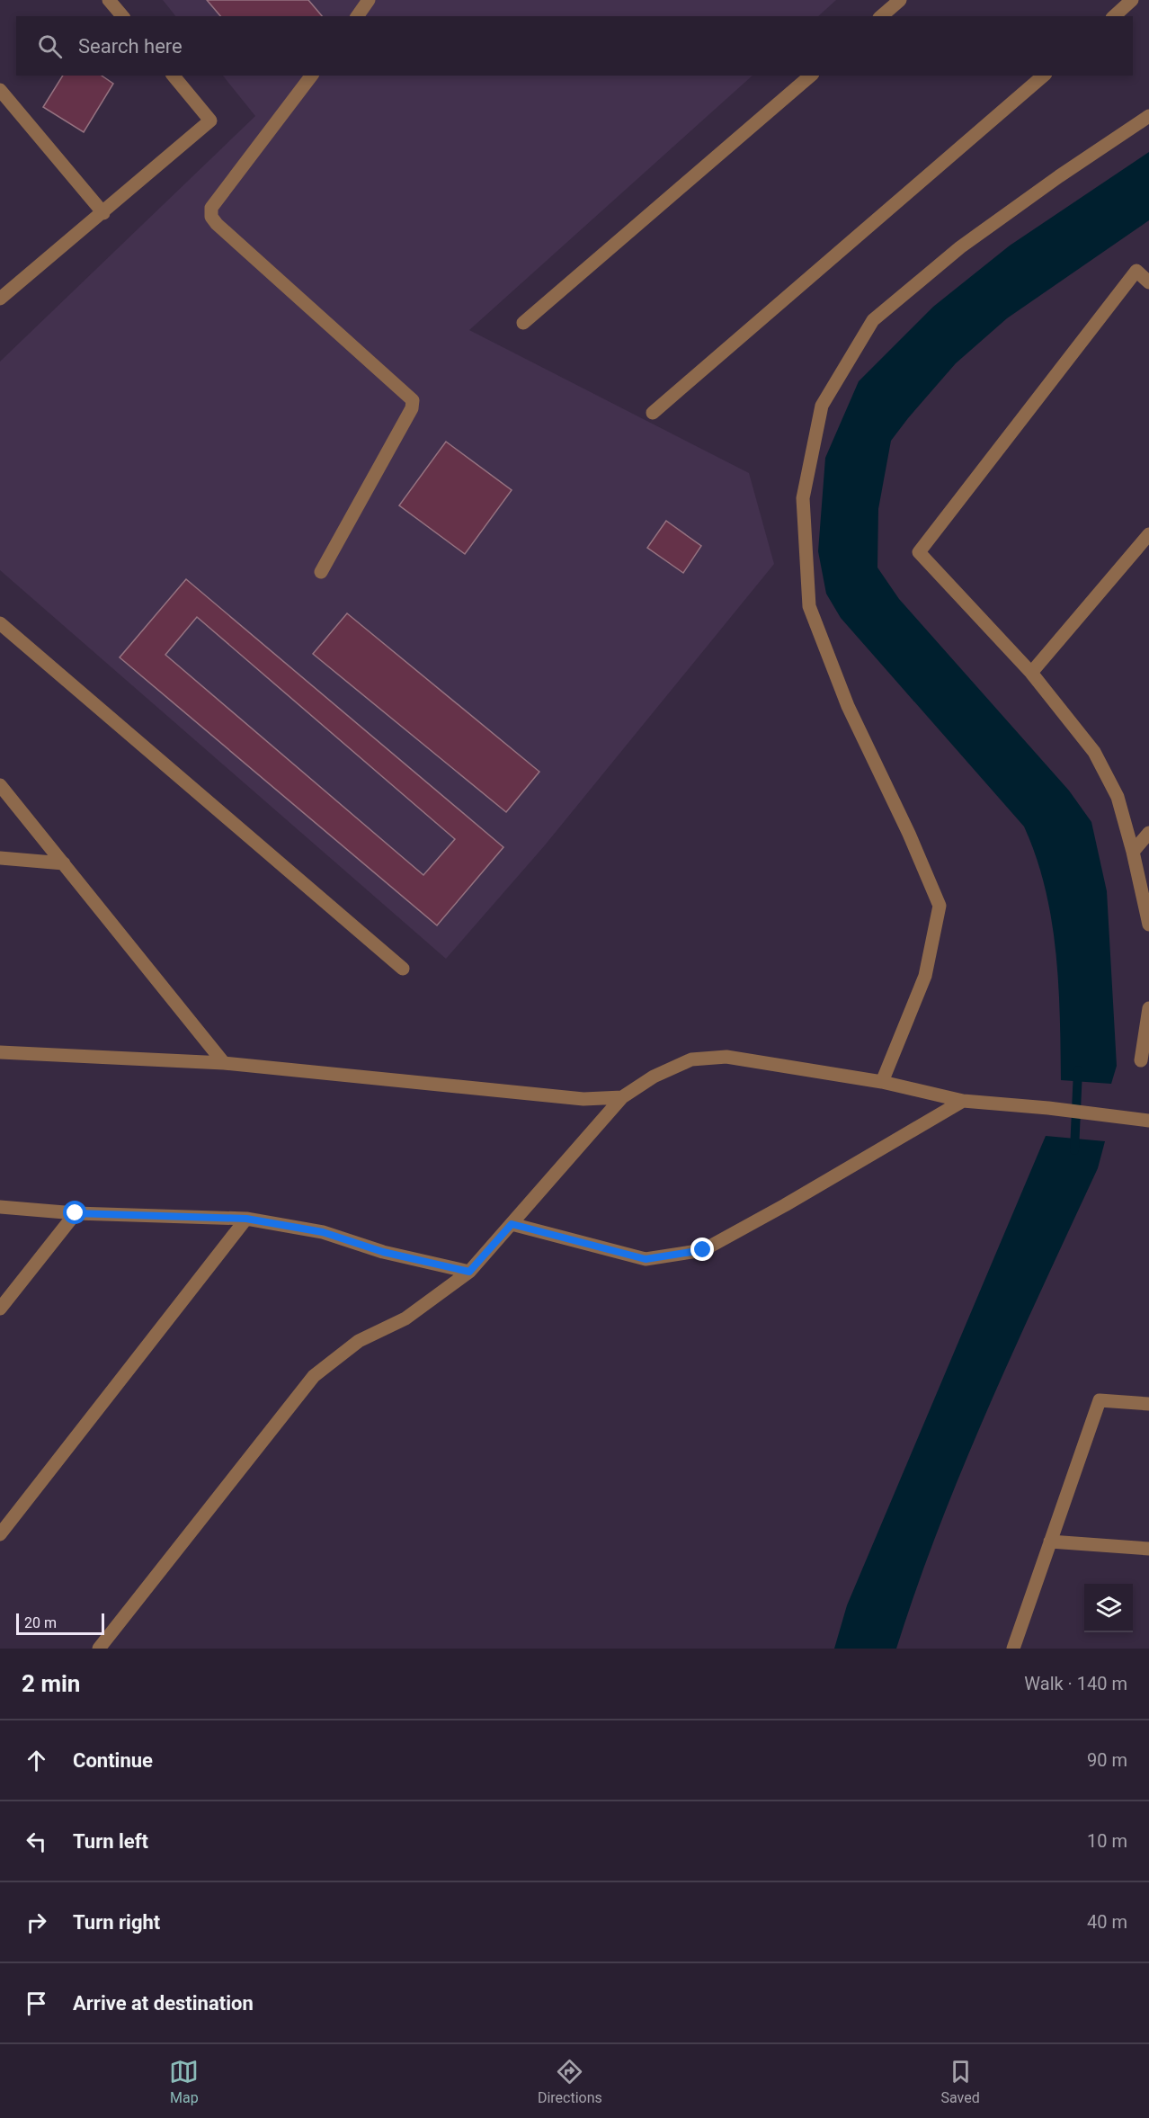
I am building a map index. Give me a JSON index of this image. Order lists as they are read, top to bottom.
{
  "scale_bar": "20 m",
  "page": {
    "search": "Search here",
    "scale": "20 m",
    "heading": ["2 min", "Walk · 140 m"],
    "list": [
      ["Continue", "90 m"],
      ["Turn left", "10 m"],
      ["Turn right", "40 m"],
      "Arrive at destination"
    ],
    "nav": ["Map", "Directions", "Saved"]
  }
}
